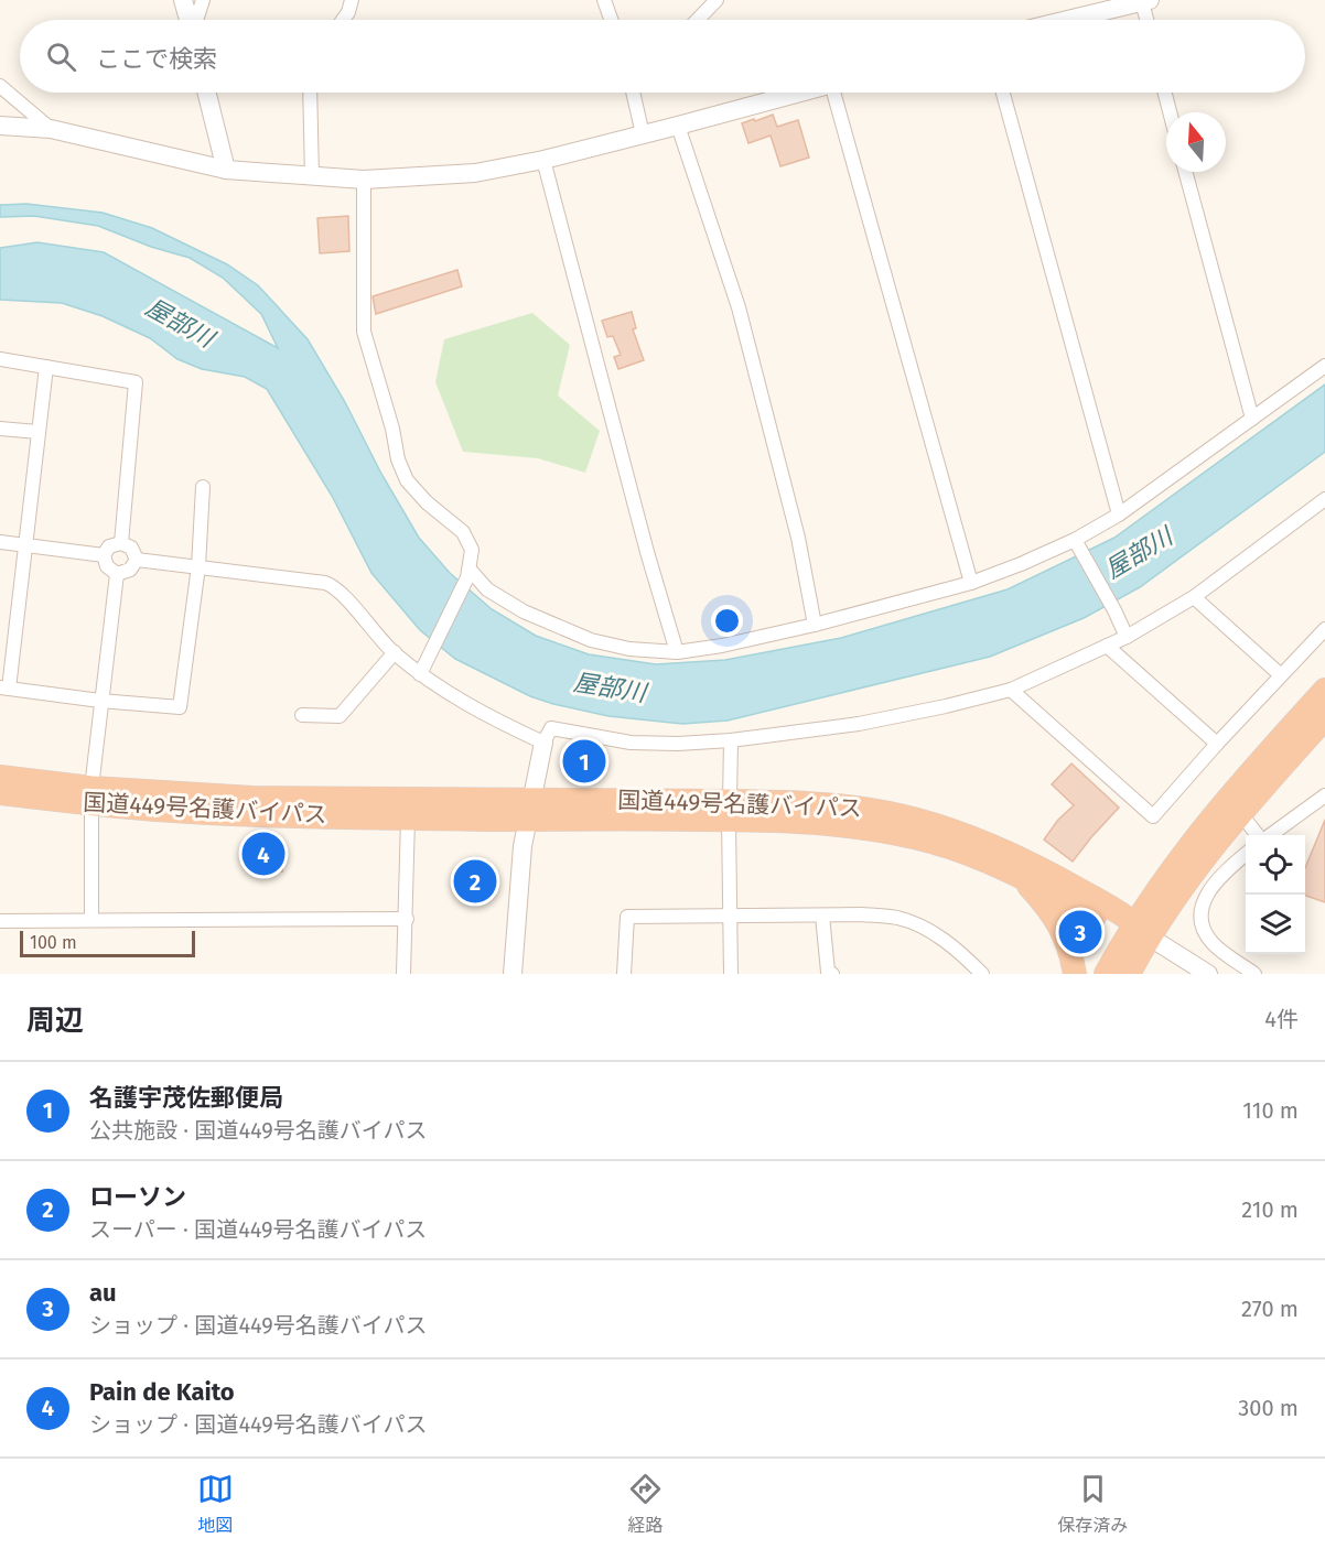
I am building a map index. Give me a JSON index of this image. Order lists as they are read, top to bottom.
{
  "streets": {
    "highway": ["国道449号名護バイパス"]
  },
  "water": ["屋部川"],
  "scale_bar": "100 m",
  "north": "top",
  "page": {
    "search": "ここで検索",
    "pins": [
      "1",
      "4",
      "2",
      "3"
    ],
    "scale": "100 m",
    "heading": ["周辺", "4件"],
    "list": [
      {
        "mark": "1",
        "name": "名護宇茂佐郵便局",
        "note": "公共施設 · 国道449号名護バイパス",
        "value": "110 m"
      },
      {
        "mark": "2",
        "name": "ローソン",
        "note": "スーパー · 国道449号名護バイパス",
        "value": "210 m"
      },
      {
        "mark": "3",
        "name": "au",
        "note": "ショップ · 国道449号名護バイパス",
        "value": "270 m"
      },
      {
        "mark": "4",
        "name": "Pain de Kaito",
        "note": "ショップ · 国道449号名護バイパス",
        "value": "300 m"
      }
    ],
    "nav": ["地図", "経路", "保存済み"]
  }
}
